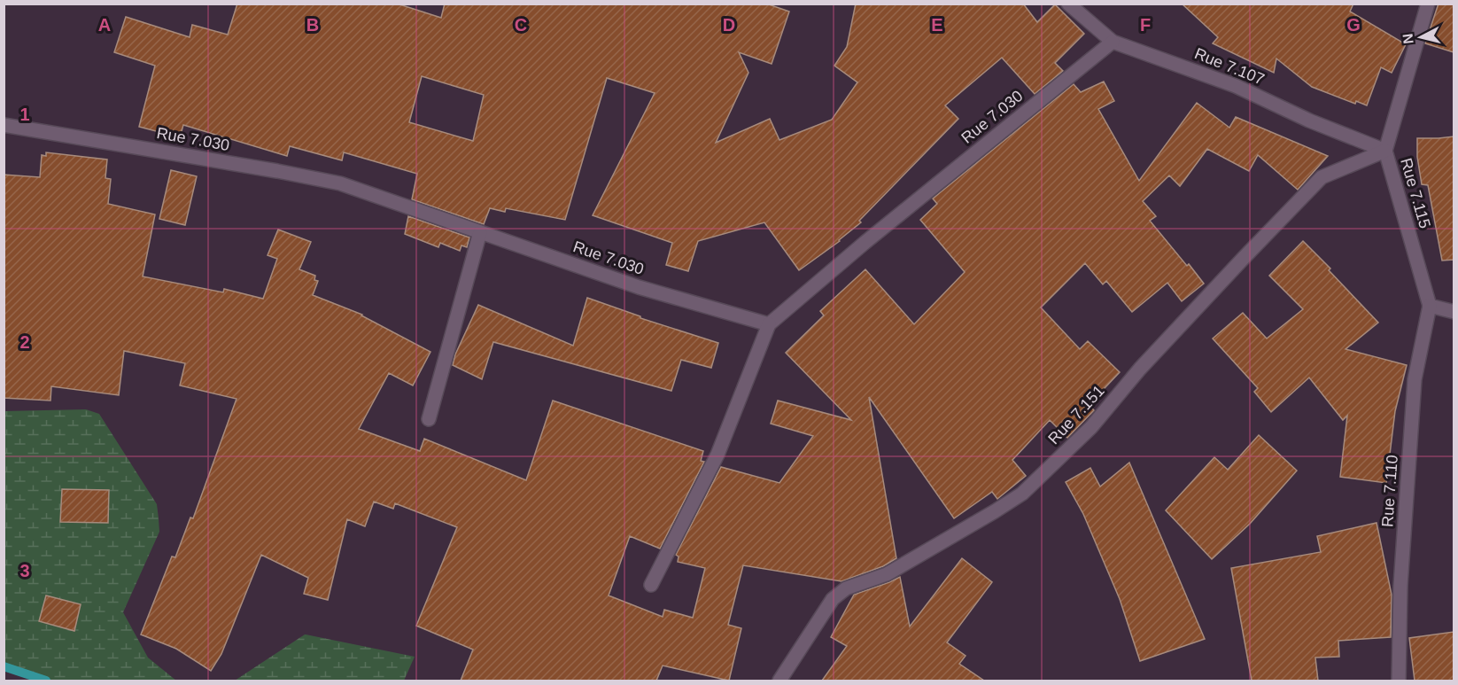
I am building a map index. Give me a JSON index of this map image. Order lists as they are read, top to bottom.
{
  "streets": {
    "street": [
      "Rue 7.107",
      "Rue 7.030",
      "Rue 7.115",
      "Rue 7.151",
      "Rue 7.110"
    ]
  },
  "crossings": [
    ["Rue 7.107", "Rue 7.030"],
    ["Rue 7.107", "Rue 7.115"],
    ["Rue 7.107", "Rue 7.151"],
    ["Rue 7.115", "Rue 7.151"],
    ["Rue 7.115", "Rue 7.110"]
  ],
  "north": "left",
  "grid": {
    "columns": [
      "A",
      "B",
      "C",
      "D",
      "E",
      "F",
      "G"
    ],
    "rows": ["1", "2", "3"]
  }
}
